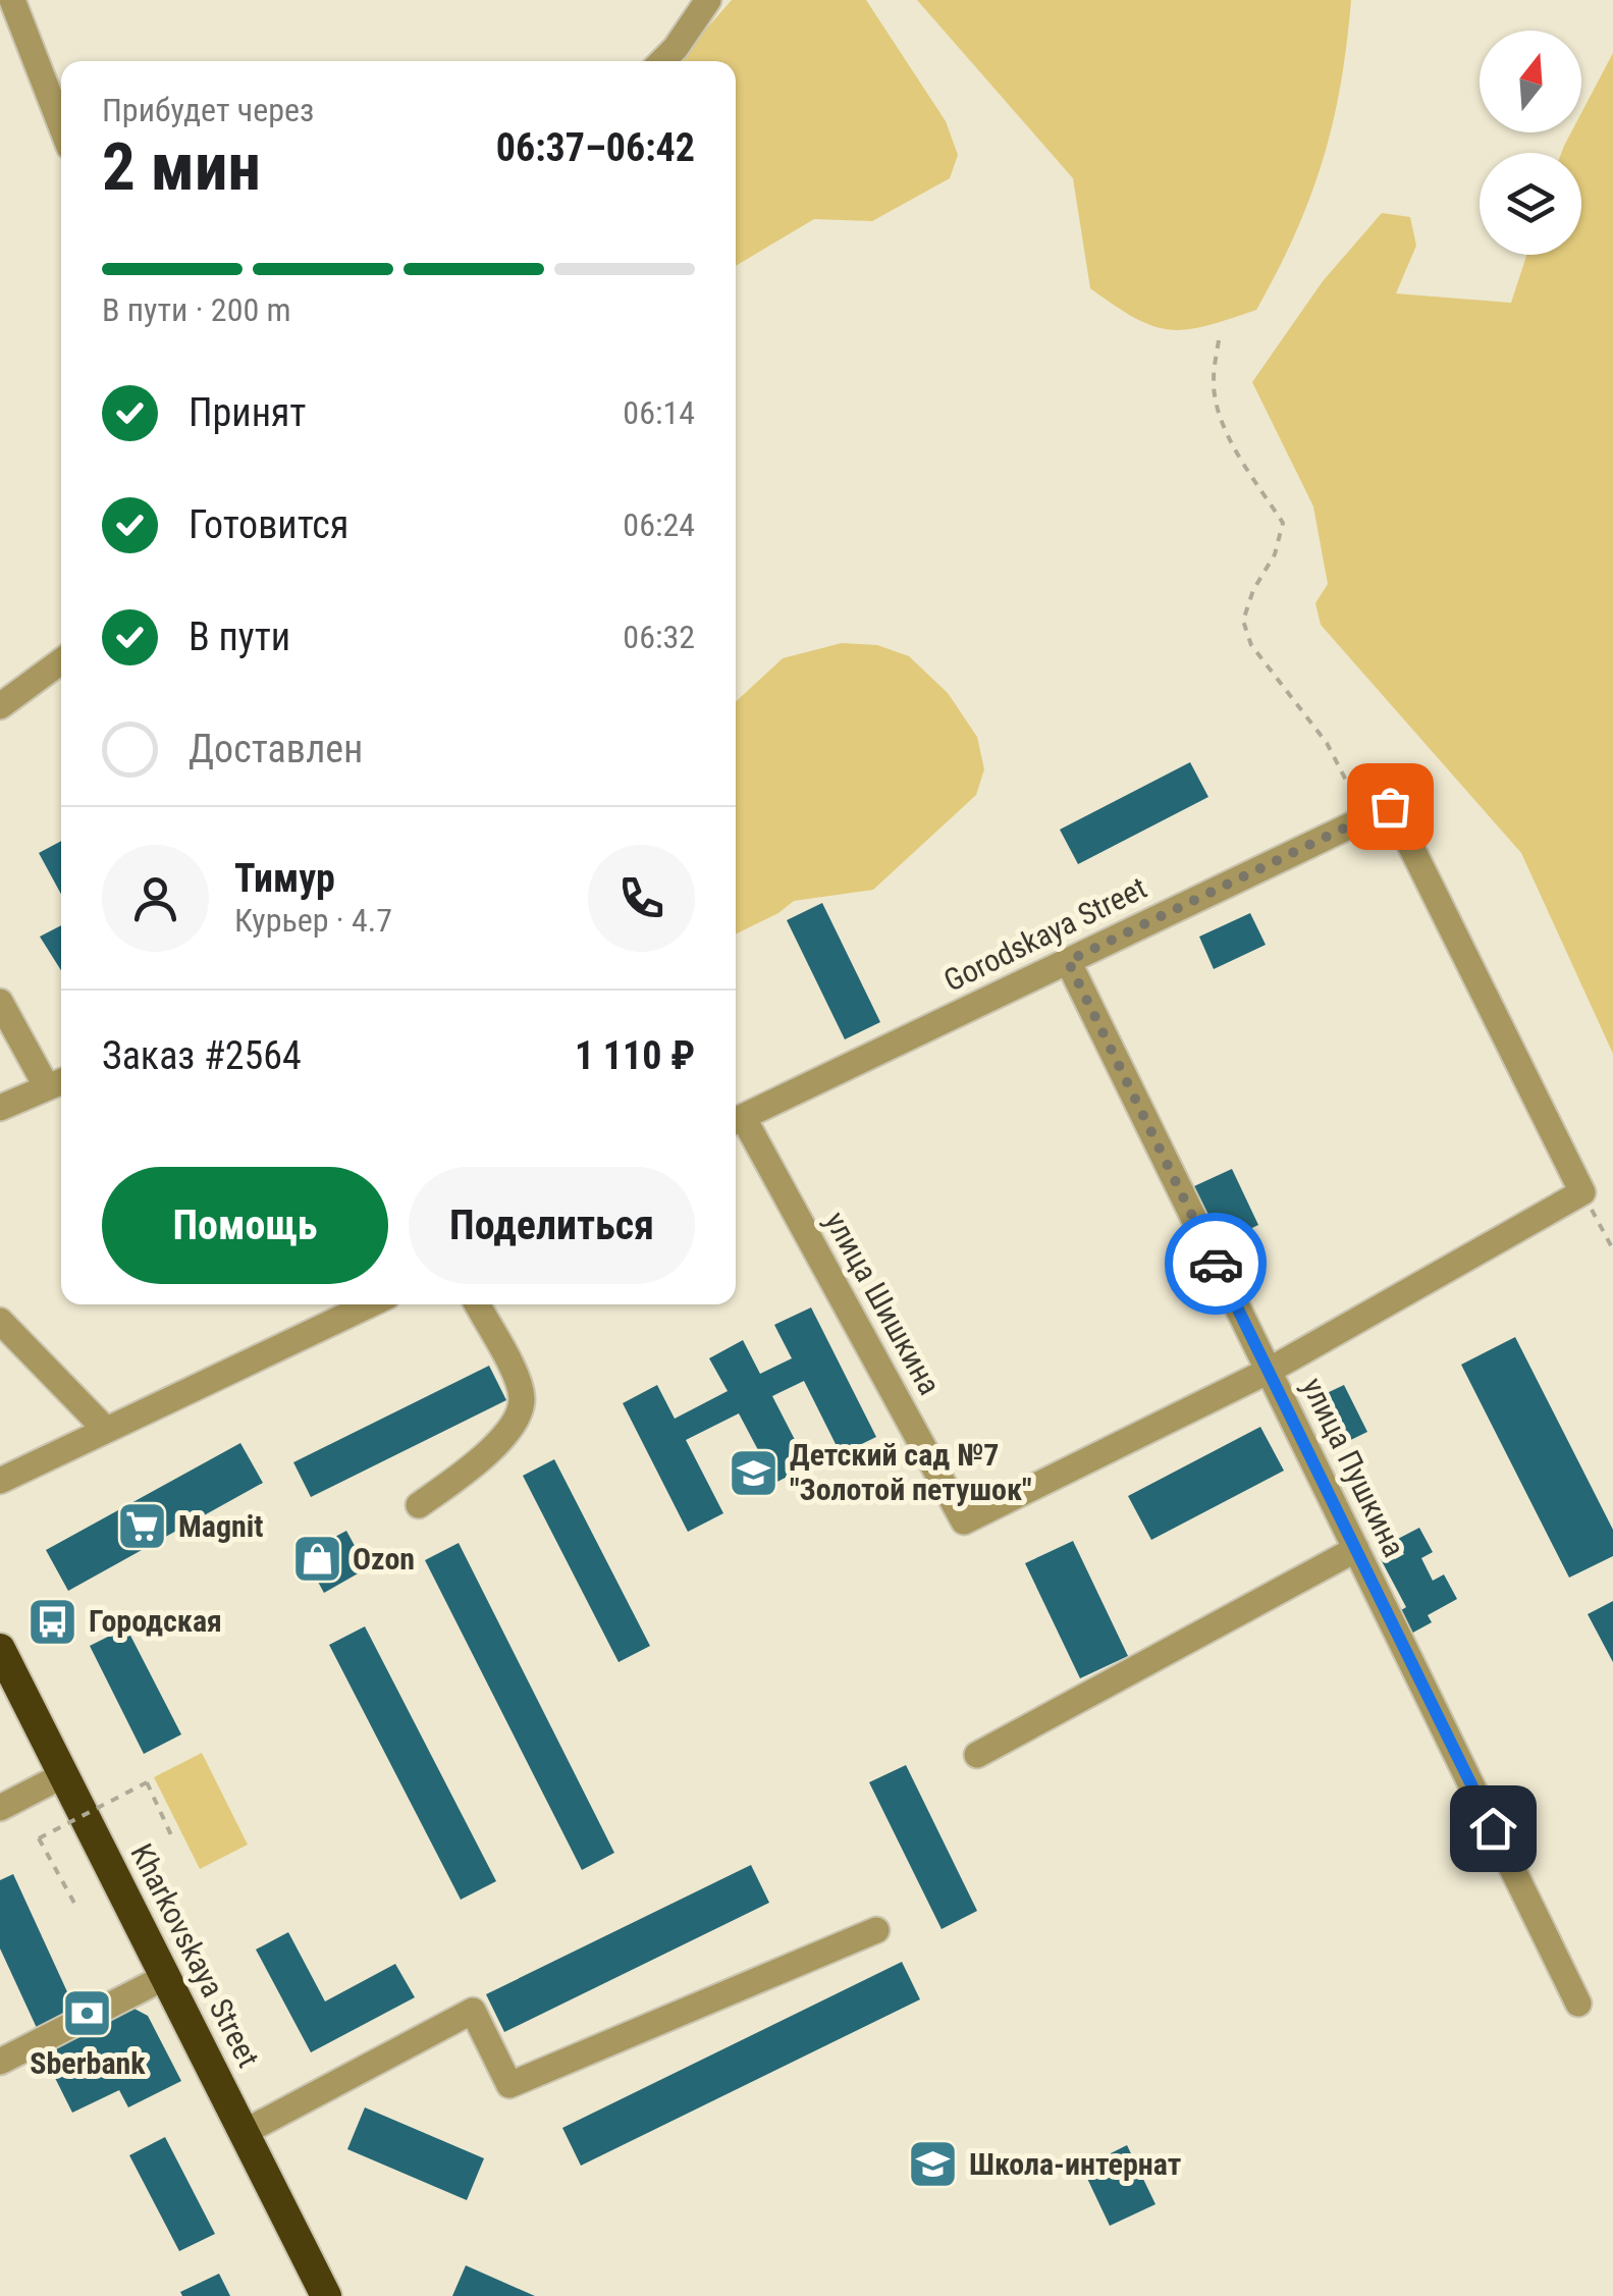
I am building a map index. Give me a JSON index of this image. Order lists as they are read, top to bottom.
{
  "streets": {
    "highway": ["Kharkovskaya Street"],
    "street": ["Gorodskaya Street", "улица Шишкина", "улица Пушкина"]
  },
  "crossings": [
    ["Gorodskaya Street", "улица Шишкина"],
    ["Gorodskaya Street", "улица Пушкина"],
    ["улица Шишкина", "улица Пушкина"]
  ],
  "places": {
    "school or university": ["Детский сад №7 \"Золотой петушок\"", "Школа-интернат"],
    "supermarket": ["Magnit"],
    "shop": ["Ozon"],
    "bus stop": ["Городская"],
    "bank": ["Sberbank"]
  },
  "north": "top",
  "page": {
    "heading": ["2 мин", "Прибудет через", "06:37–06:42"],
    "panel": [
      "Тимур",
      "Курьер · 4.7",
      "Заказ #2564",
      "1 110 ₽"
    ],
    "bar": "В пути · 200 m",
    "list": [
      ["Принят", "06:14"],
      ["Готовится", "06:24"],
      ["В пути", "06:32"],
      "Доставлен"
    ],
    "buttons": ["Помощь", "Поделиться"]
  }
}
